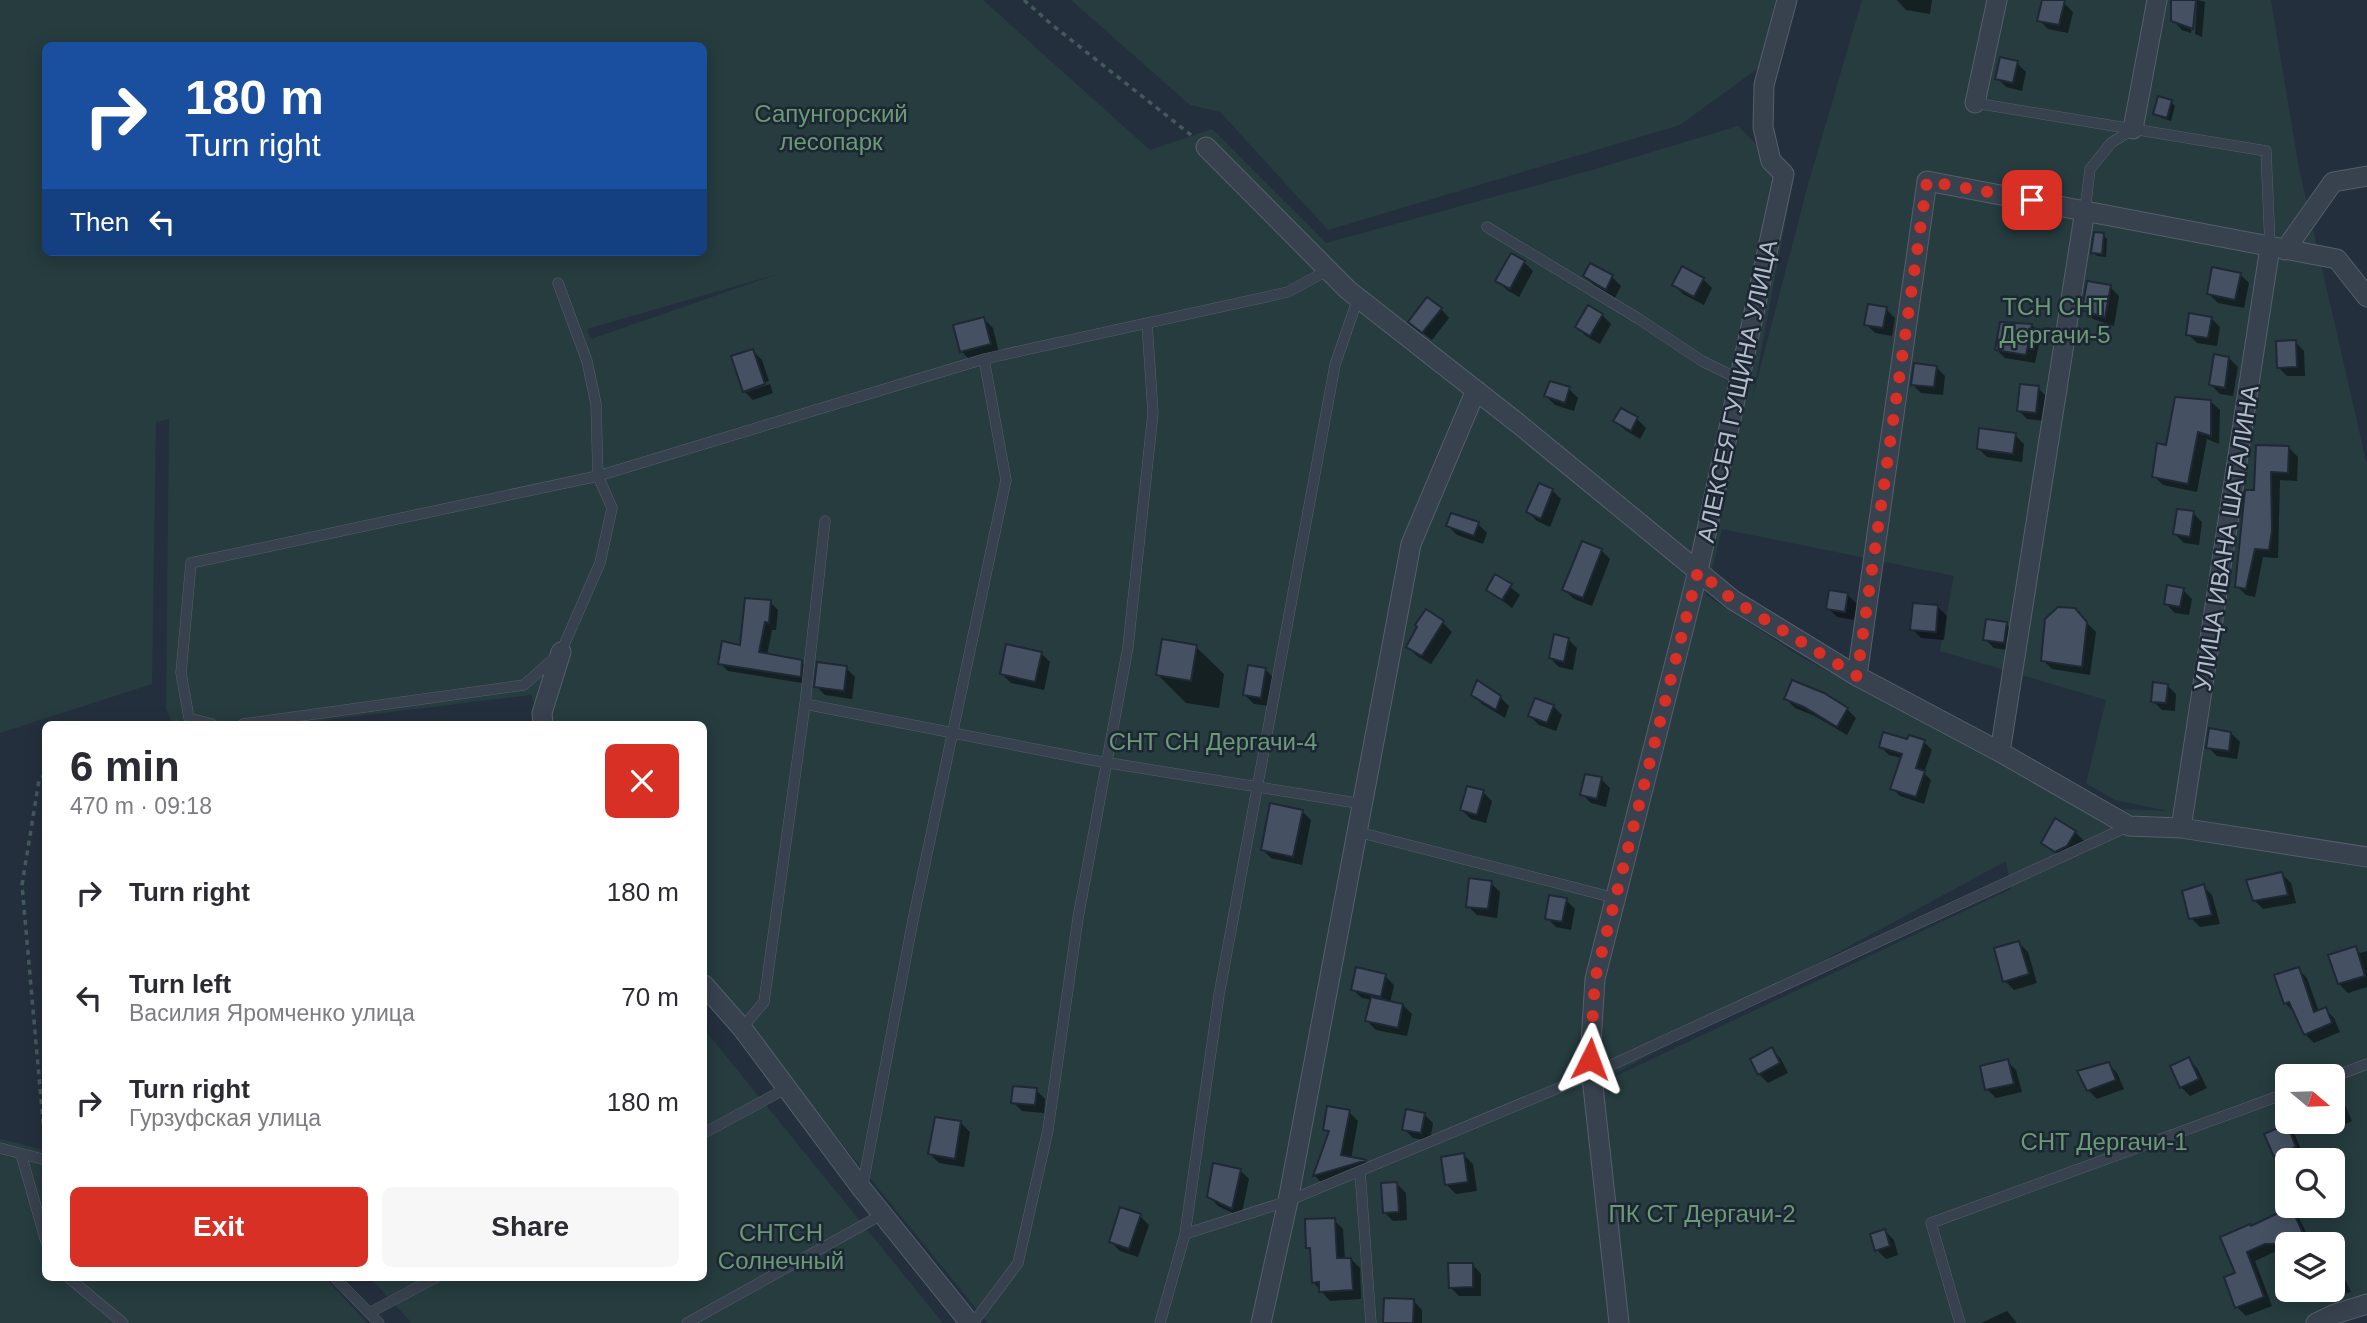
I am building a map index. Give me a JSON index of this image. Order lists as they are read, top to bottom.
{
  "streets": {
    "street": ["АЛЕКСЕЯ ГУЩИНА УЛИЦА", "УЛИЦА ИВАНА ШАТАЛИНА"]
  },
  "parks": [
    "Сапунгорский лесопарк",
    "ТСН СНТ Дергачи-5",
    "СНТ СН Дергачи-4",
    "СНТ Дергачи-1",
    "ПК СТ Дергачи-2",
    "СНТСН Солнечный"
  ],
  "north": "right",
  "page": {
    "turn": ["180 m", "Turn right"],
    "then": "Then",
    "heading": ["6 min", "470 m · 09:18"],
    "list": [
      {
        "name": "Turn right",
        "value": "180 m"
      },
      {
        "name": "Turn left",
        "note": "Василия Яромченко улица",
        "value": "70 m"
      },
      {
        "name": "Turn right",
        "note": "Гурзуфская улица",
        "value": "180 m"
      }
    ],
    "buttons": ["Exit", "Share"]
  }
}
